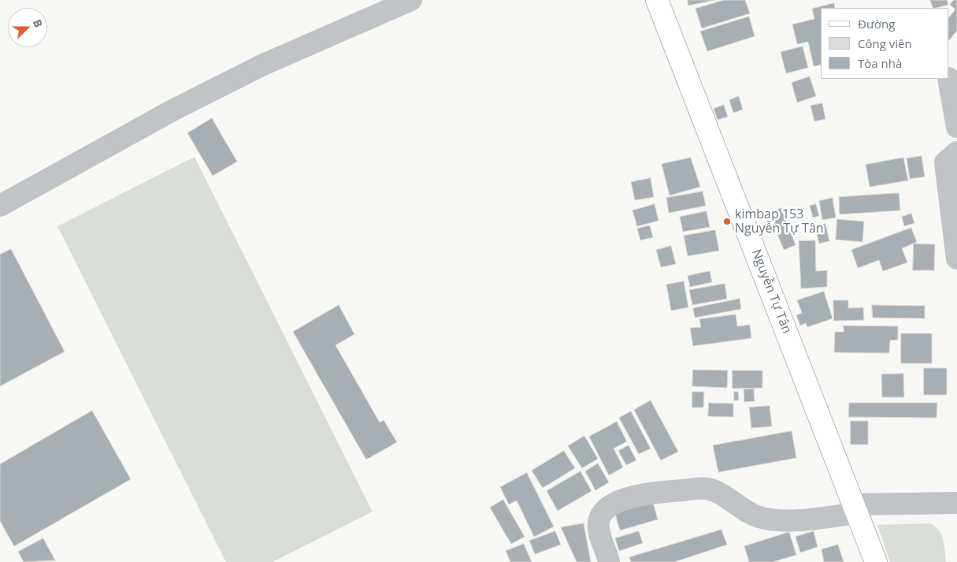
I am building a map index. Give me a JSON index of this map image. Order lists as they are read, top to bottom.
{
  "streets": {
    "street": ["Nguyễn Tự Tân"]
  },
  "places": ["kimbap 153 Nguyễn Tự Tân"],
  "legend": ["Đường", "Công viên", "Tòa nhà"],
  "north": "right"
}
